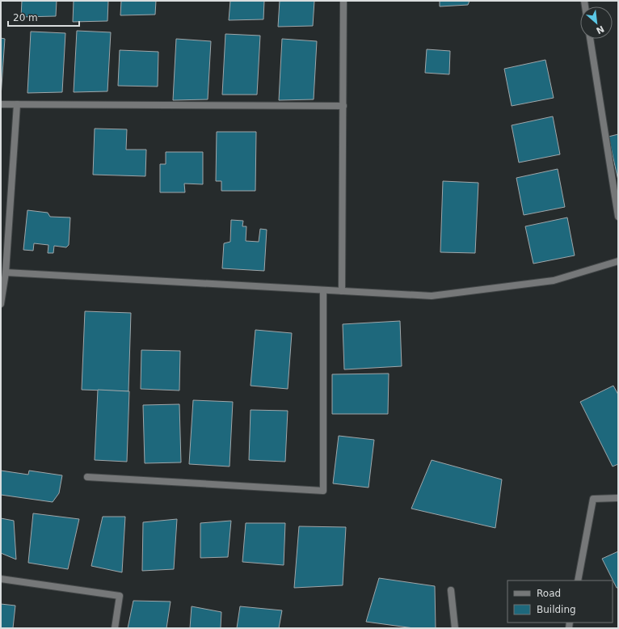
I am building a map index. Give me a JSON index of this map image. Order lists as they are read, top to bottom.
{
  "legend": ["Road", "Building"],
  "scale_bar": "20 m",
  "north": "bottom right"
}
